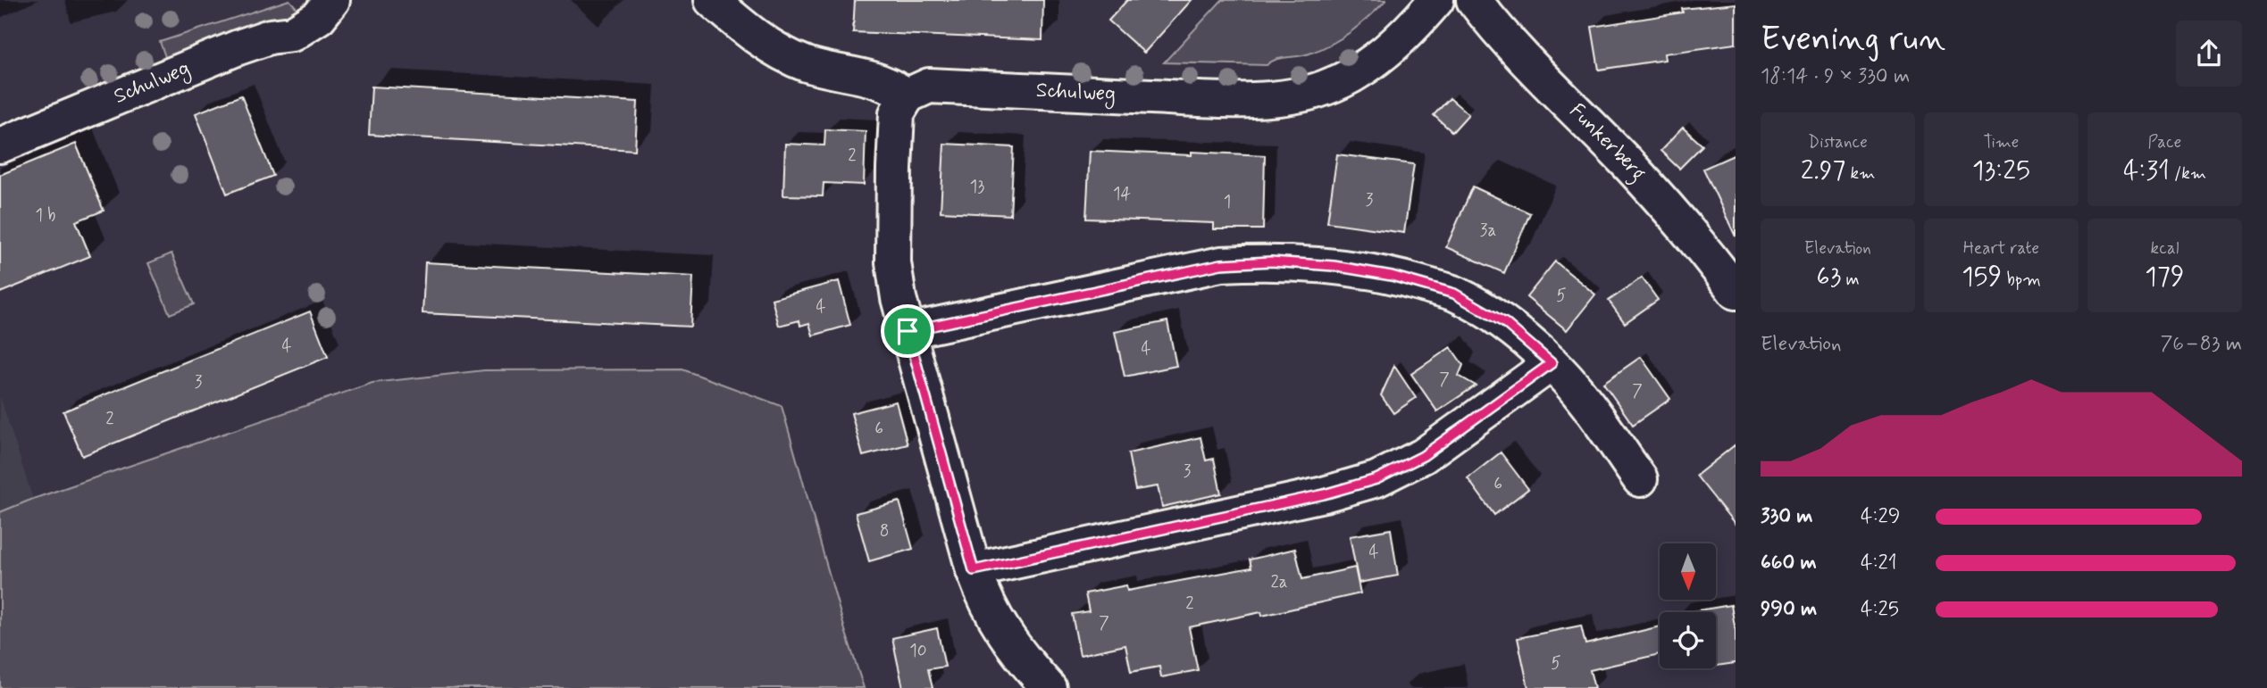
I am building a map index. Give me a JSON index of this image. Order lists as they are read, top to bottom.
{
  "streets": {
    "street": ["Schulweg", "Funkerberg"]
  },
  "house_numbers": [
    "2",
    "13",
    "14",
    "3",
    "1",
    "1 b",
    "3a",
    "5",
    "4",
    "4",
    "4",
    "7",
    "3",
    "7",
    "2",
    "6",
    "3",
    "6",
    "8",
    "4",
    "2a",
    "2",
    "7",
    "10",
    "5"
  ],
  "north": "bottom",
  "page": {
    "heading": ["Evening run", "18:14 · 9 × 330 m"],
    "stats": [
      ["Distance", "2.97 km"],
      ["Time", "13:25"],
      ["Pace", "4:31 /km"],
      ["Elevation", "63 m"],
      ["Heart rate", "159 bpm"],
      ["kcal", "179"]
    ],
    "chart": ["Elevation", "76–83 m"],
    "list": [
      {
        "name": "330 m",
        "note": "4:29"
      },
      {
        "name": "660 m",
        "note": "4:21"
      },
      {
        "name": "990 m",
        "note": "4:25"
      }
    ]
  }
}
